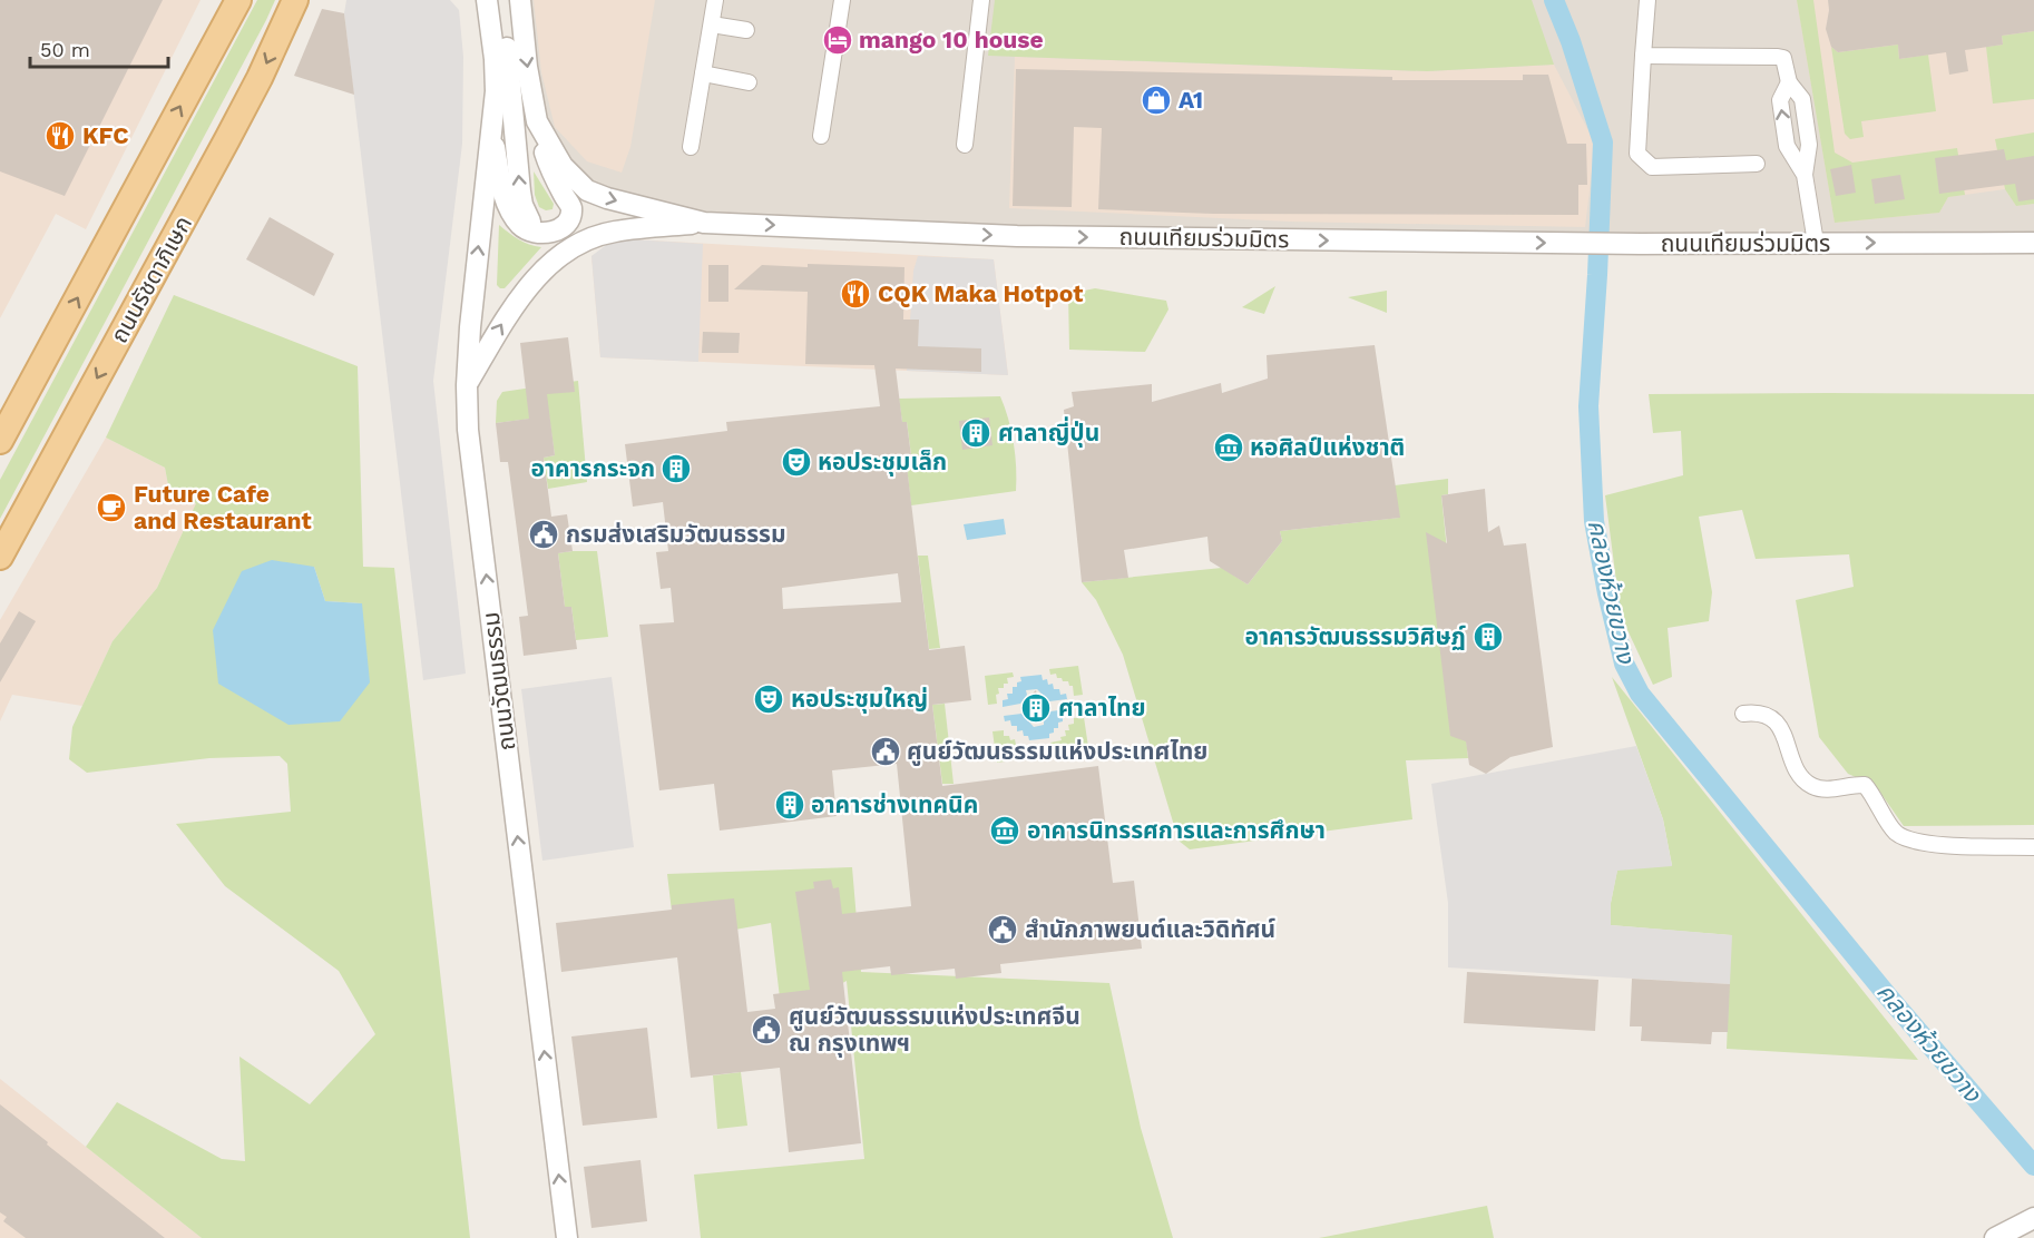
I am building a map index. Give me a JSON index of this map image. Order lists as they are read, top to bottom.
{
  "streets": {
    "main road": ["ถนนรัชดาภิเษก"],
    "street": ["ถนนเทียมร่วมมิตร", "ถนนวัฒนธรรม"]
  },
  "one_way": ["ถนนเทียมร่วมมิตร", "ถนนวัฒนธรรม"],
  "water": ["คลองห้วยขวาง"],
  "places": {
    "hotel": ["mango 10 house"],
    "shop": ["A1"],
    "restaurant": ["KFC", "CQK Maka Hotpot"],
    "building": [
      "ศาลาญี่ปุ่น",
      "อาคารกระจก",
      "อาคารวัฒนธรรมวิศิษฏ์",
      "ศาลาไทย",
      "อาคารช่างเทคนิค"
    ],
    "museum": ["หอศิลป์แห่งชาติ", "อาคารนิทรรศการและการศึกษา"],
    "theatre": ["หอประชุมเล็ก", "หอประชุมใหญ่"],
    "cafe": ["Future Cafe and Restaurant"],
    "public building": [
      "กรมส่งเสริมวัฒนธรรม",
      "ศูนย์วัฒนธรรมแห่งประเทศไทย",
      "สำนักภาพยนต์และวิดิทัศน์",
      "ศูนย์วัฒนธรรมแห่งประเทศจีน ณ กรุงเทพฯ"
    ]
  },
  "scale_bar": "50 m"
}
